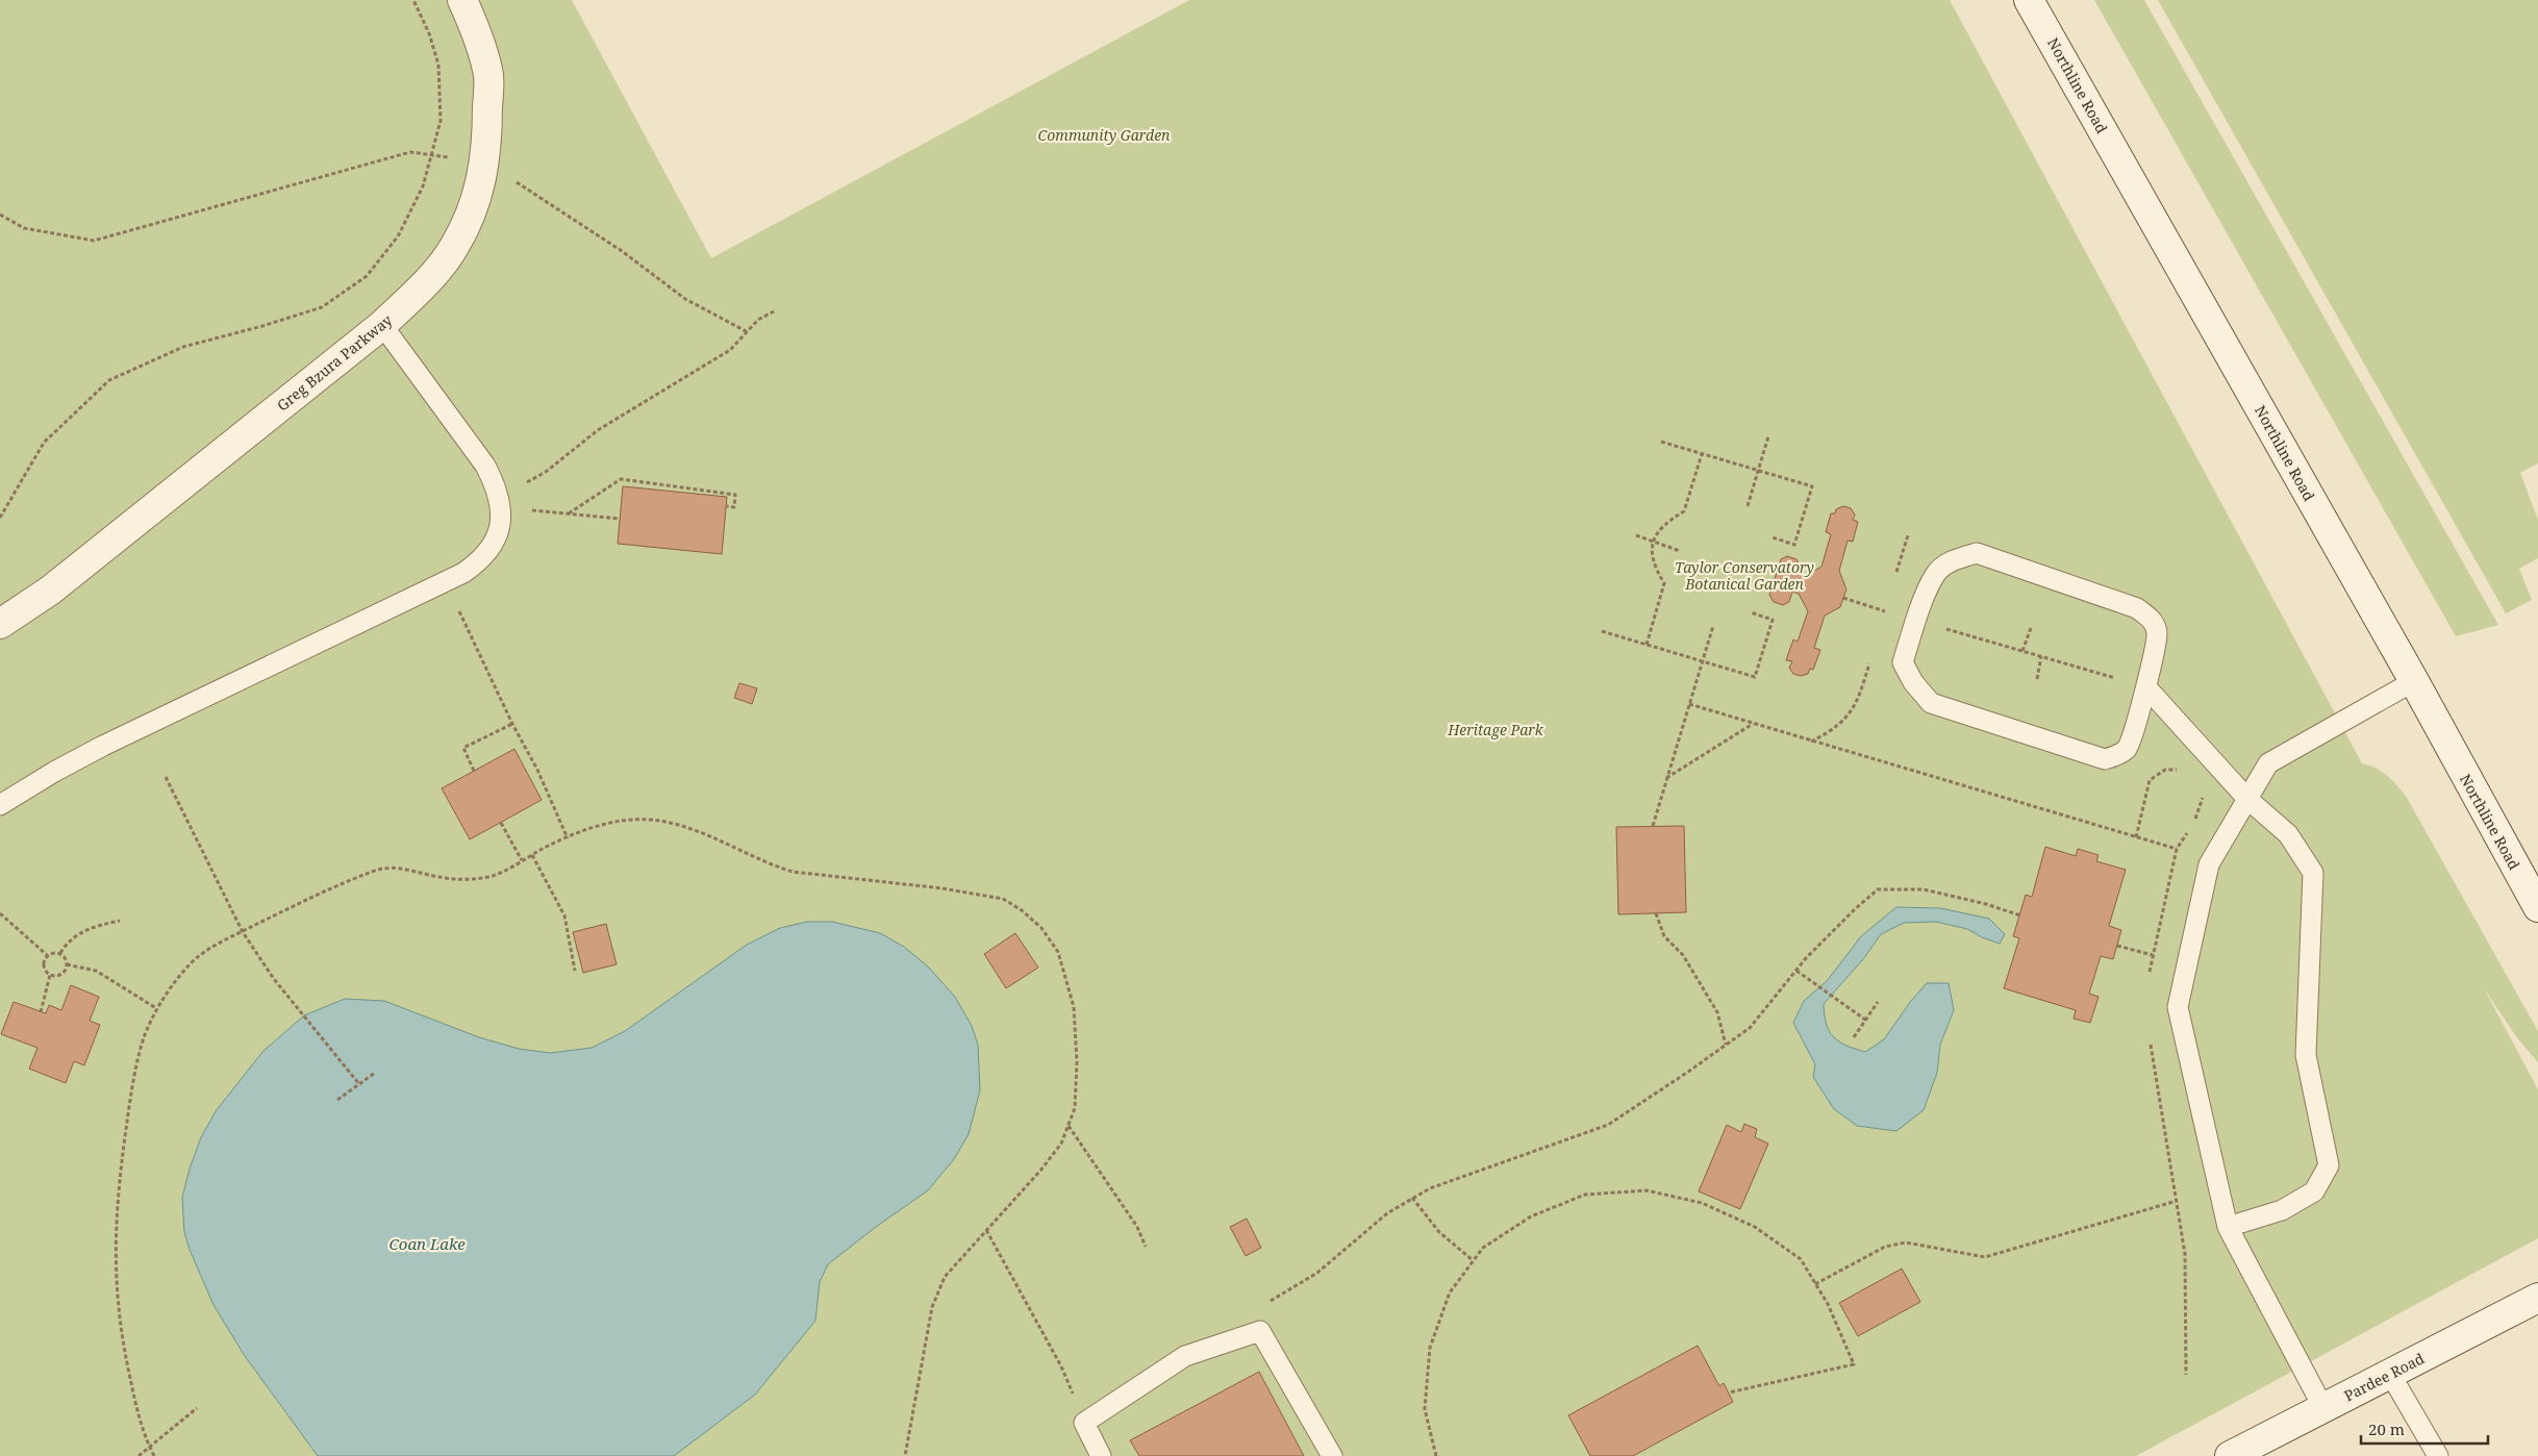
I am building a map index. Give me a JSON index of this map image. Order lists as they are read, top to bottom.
{
  "streets": {
    "main road": ["Northline Road", "Greg Bzura Parkway", "Pardee Road"]
  },
  "water": ["Coan Lake"],
  "parks": ["Community Garden", "Taylor Conservatory Botanical Garden", "Heritage Park"],
  "scale_bar": "20 m"
}
